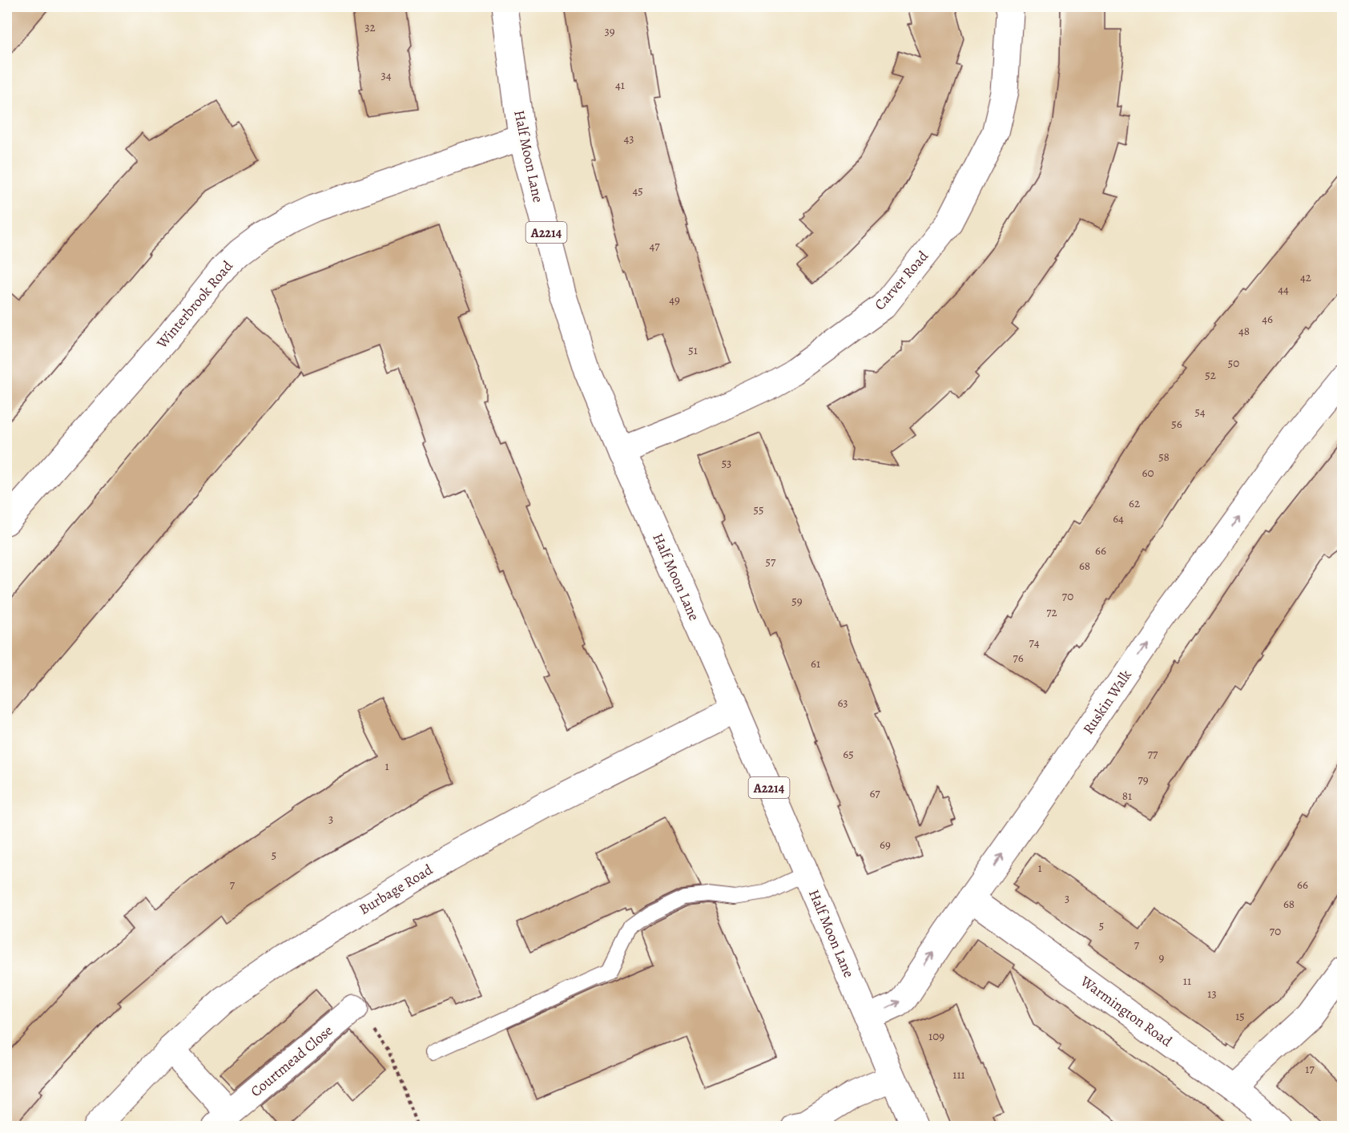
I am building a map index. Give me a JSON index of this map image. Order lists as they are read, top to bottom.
{
  "streets": {
    "street": [
      "Half Moon Lane",
      "A2214",
      "Carver Road",
      "Winterbrook Road",
      "Ruskin Walk",
      "Burbage Road",
      "Warmington Road",
      "Courtmead Close"
    ]
  },
  "crossings": [
    ["Half Moon Lane", "Carver Road"],
    ["Half Moon Lane", "Winterbrook Road"],
    ["Half Moon Lane", "Ruskin Walk"],
    ["Half Moon Lane", "Burbage Road"],
    ["Ruskin Walk", "Warmington Road"],
    ["Burbage Road", "Courtmead Close"]
  ],
  "one_way": ["Ruskin Walk"],
  "house_numbers": [
    "32",
    "39",
    "34",
    "41",
    "43",
    "45",
    "47",
    "42",
    "44",
    "49",
    "46",
    "48",
    "51",
    "50",
    "52",
    "54",
    "56",
    "58",
    "53",
    "60",
    "62",
    "55",
    "64",
    "66",
    "57",
    "68",
    "70",
    "59",
    "72",
    "74",
    "76",
    "61",
    "63",
    "65",
    "77",
    "1",
    "79",
    "67",
    "81",
    "3",
    "69",
    "5",
    "1",
    "7",
    "66",
    "3",
    "68",
    "5",
    "70",
    "7",
    "9",
    "11",
    "13",
    "15",
    "109",
    "17",
    "111"
  ]
}
